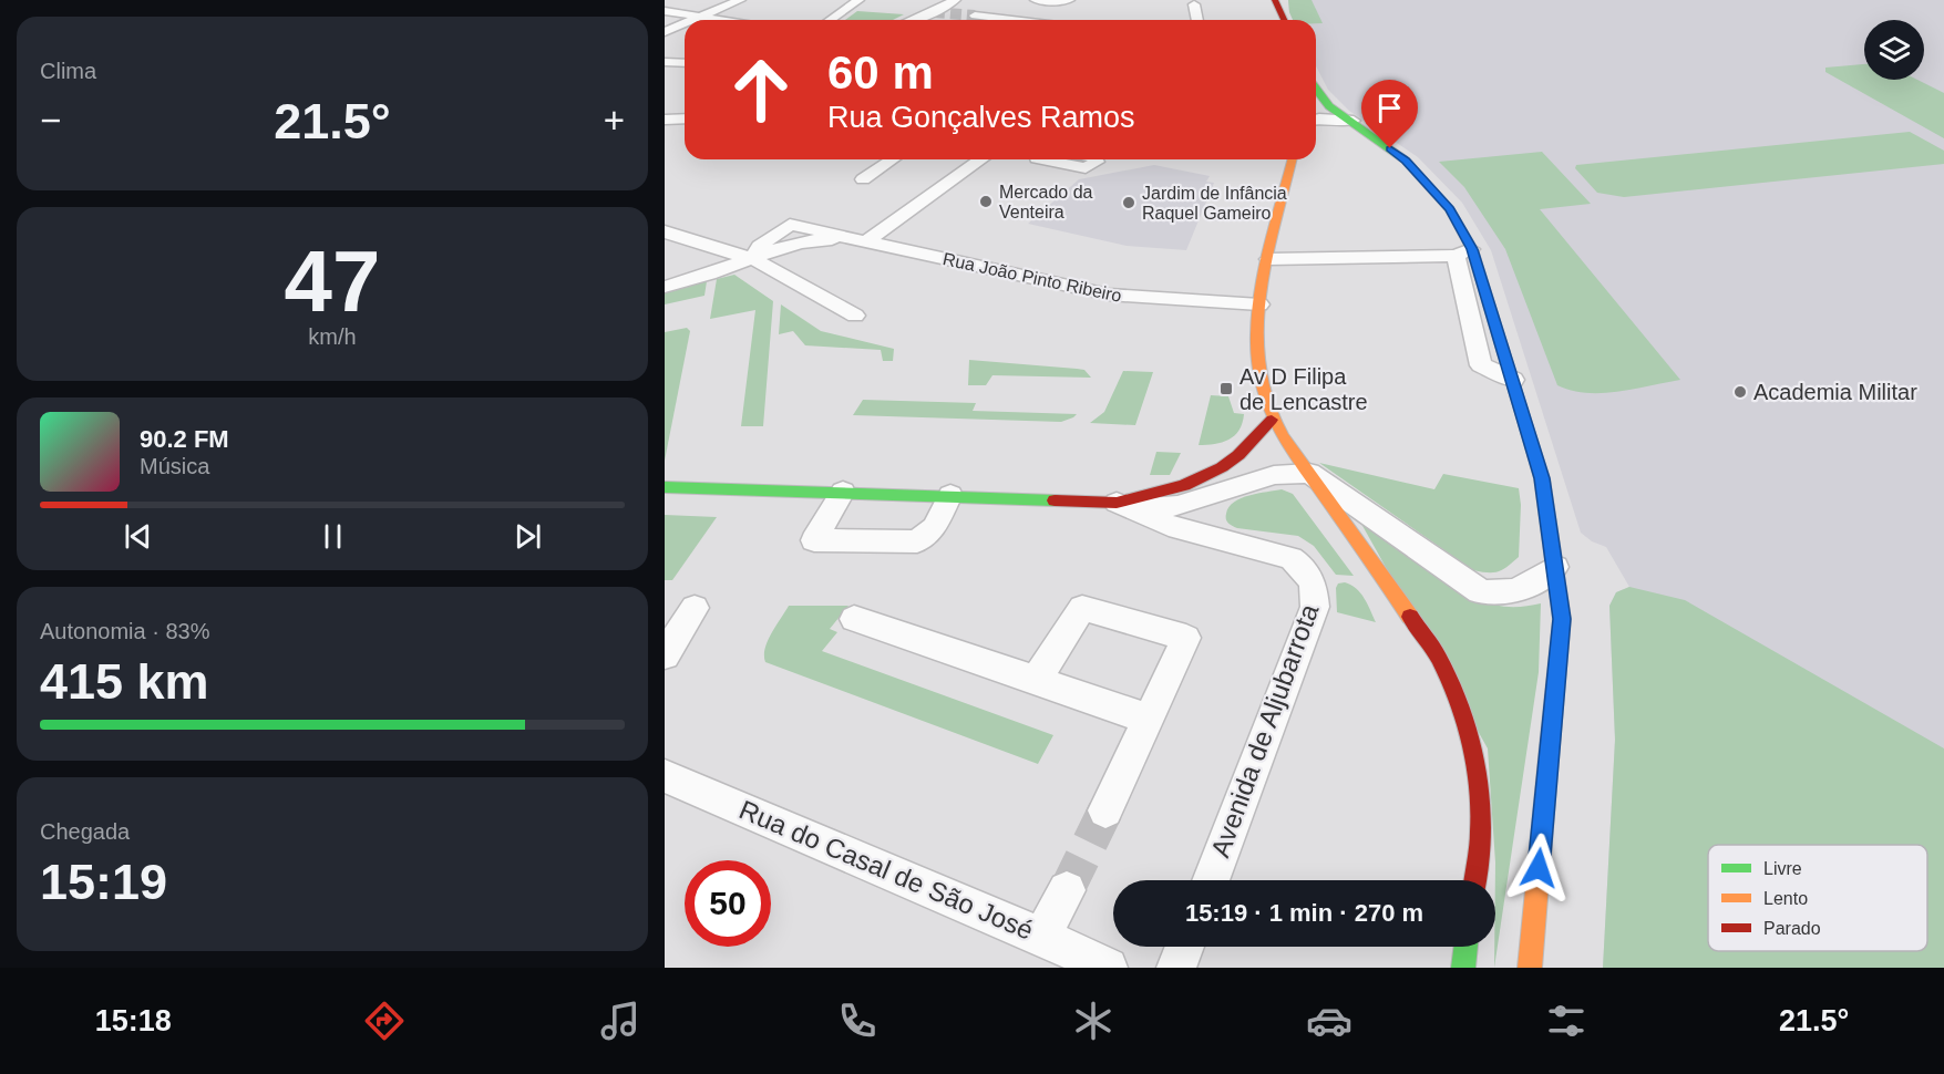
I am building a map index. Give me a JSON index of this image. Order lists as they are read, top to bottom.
{
  "streets": {
    "street": ["Rua João Pinto Ribeiro", "Avenida de Aljubarrota", "Rua do Casal de São José"]
  },
  "places": {
    "other": ["Mercado da Venteira", "Jardim de Infância Raquel Gameiro", "Academia Militar"],
    "transit": ["Av D Filipa de Lencastre"]
  },
  "legend": ["Livre", "Lento", "Parado"],
  "page": {
    "tile": [
      "Clima",
      ["47", "km/h"],
      ["Autonomia · 83%", "415 km"],
      ["Chegada", "15:19"]
    ],
    "turn": ["60 m", "Rua Gonçalves Ramos"],
    "heat": ["−", "21.5°", "+"],
    "song": ["90.2 FM", "Música"],
    "limit": "50",
    "trip": "15:19 · 1 min · 270 m",
    "tabs": ["15:18", "21.5°"]
  }
}
